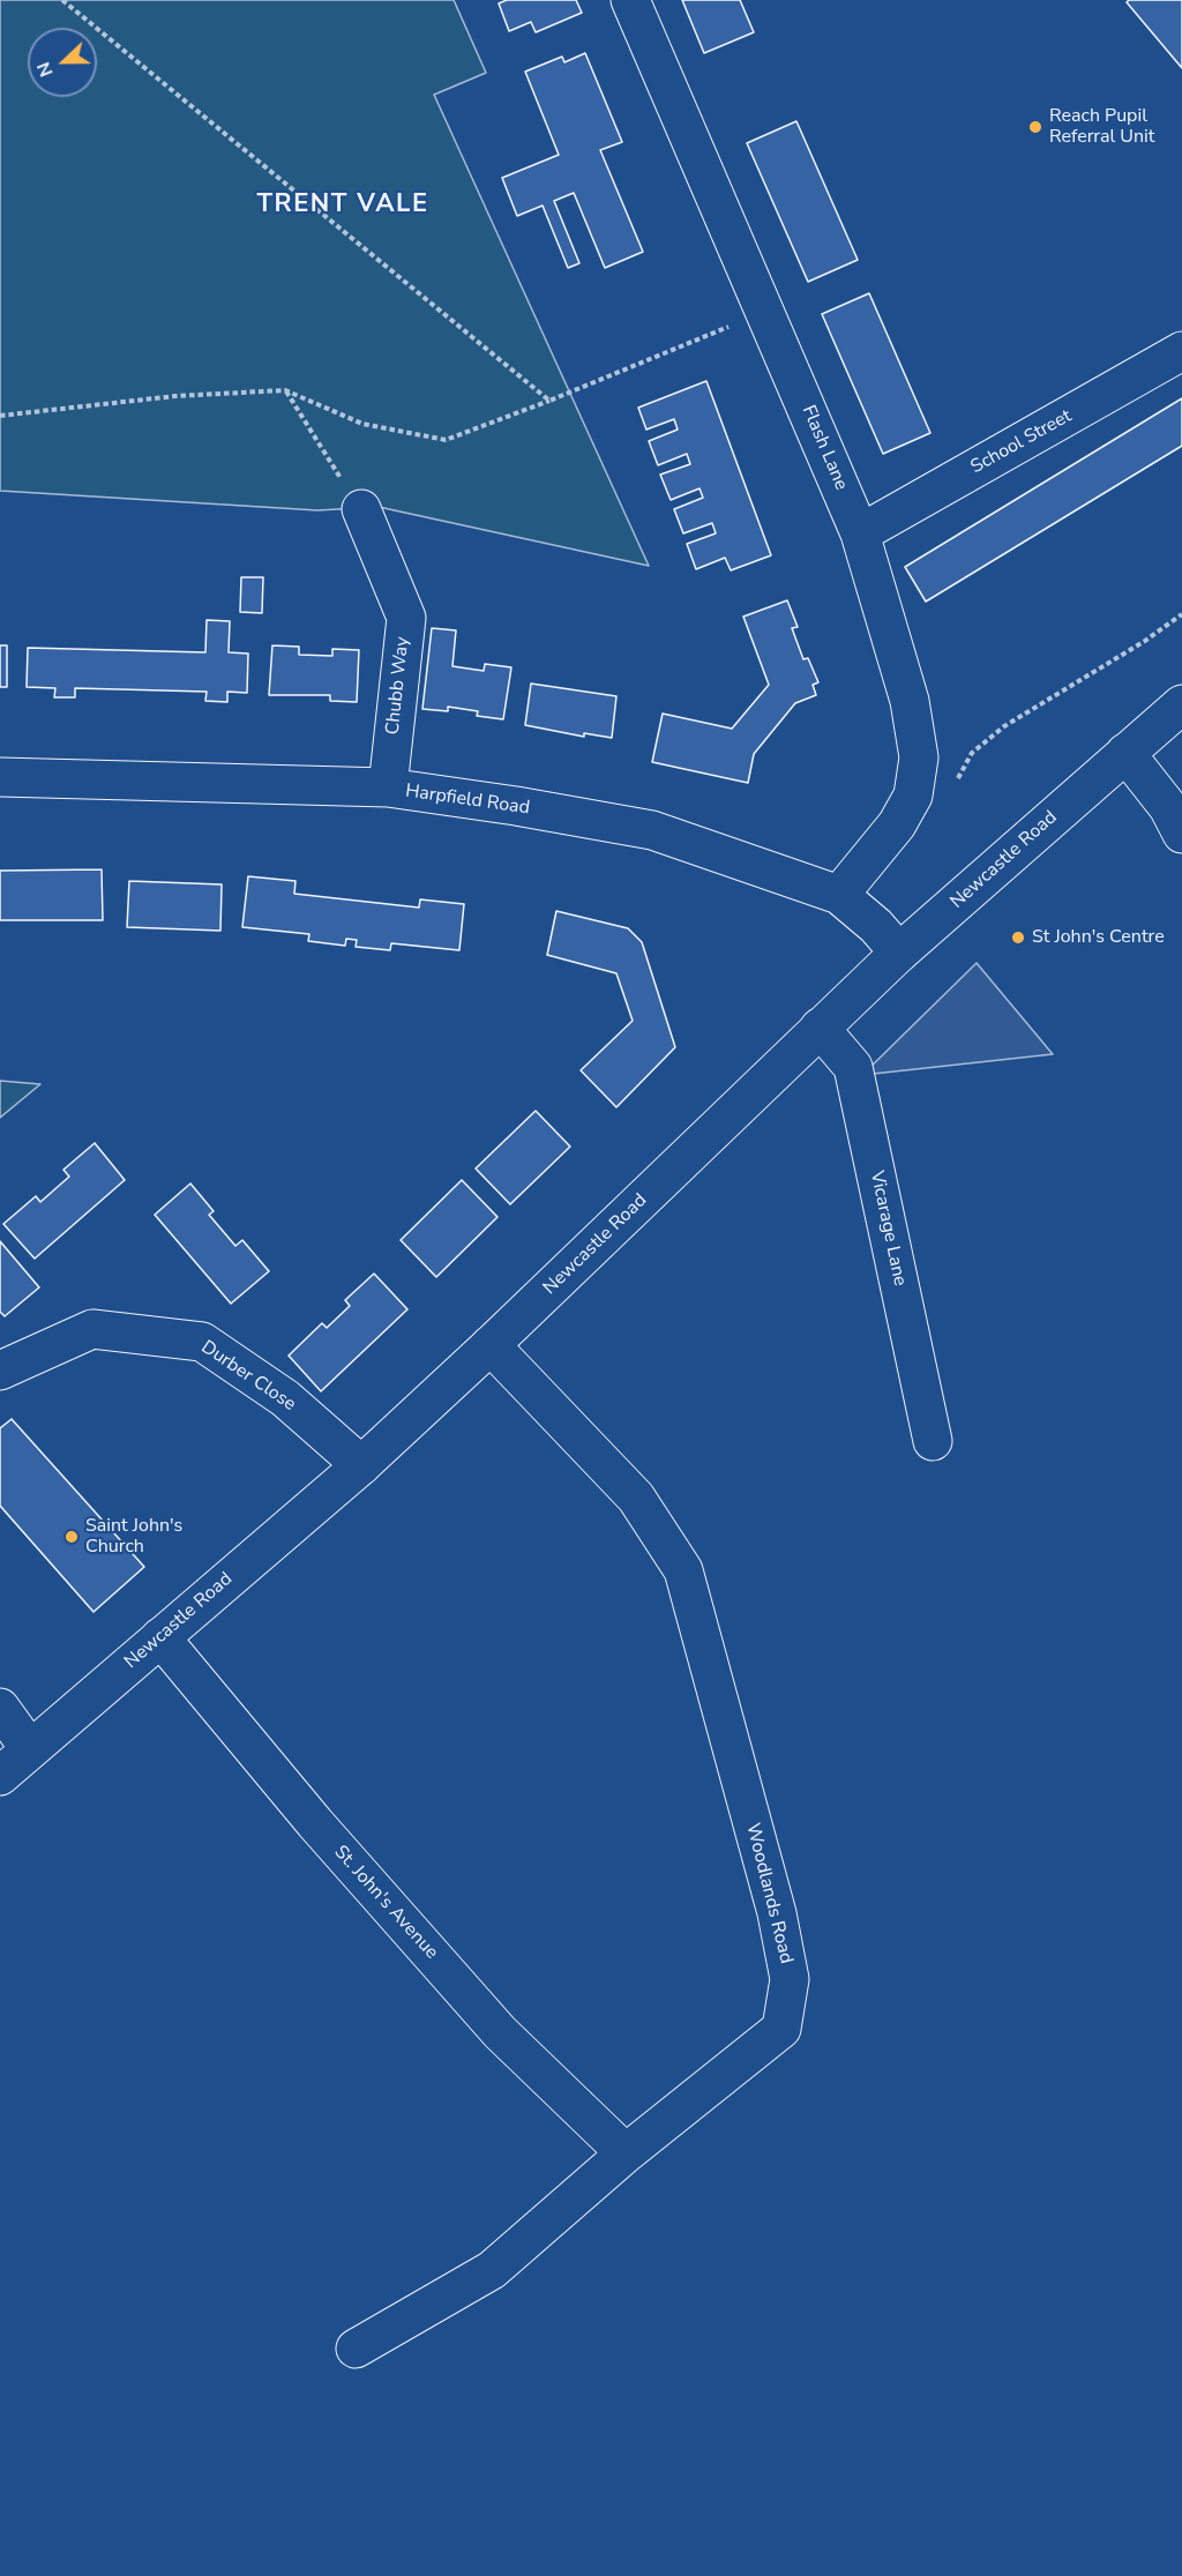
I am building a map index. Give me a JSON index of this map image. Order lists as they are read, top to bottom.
{
  "streets": {
    "main road": [
      "School Street",
      "Flash Lane",
      "Chubb Way",
      "Harpfield Road",
      "Newcastle Road",
      "Vicarage Lane",
      "Durber Close",
      "Woodlands Road",
      "St. John's Avenue"
    ]
  },
  "crossings": [
    ["School Street", "Flash Lane"],
    ["Flash Lane", "Harpfield Road"],
    ["Chubb Way", "Harpfield Road"],
    ["Harpfield Road", "Newcastle Road"],
    ["Newcastle Road", "Vicarage Lane"],
    ["Newcastle Road", "Durber Close"],
    ["Newcastle Road", "Woodlands Road"],
    ["Newcastle Road", "St. John's Avenue"],
    ["Woodlands Road", "St. John's Avenue"]
  ],
  "districts": ["TRENT VALE"],
  "places": ["Reach Pupil Referral Unit", "St John's Centre", "Saint John's Church"],
  "north": "left"
}
